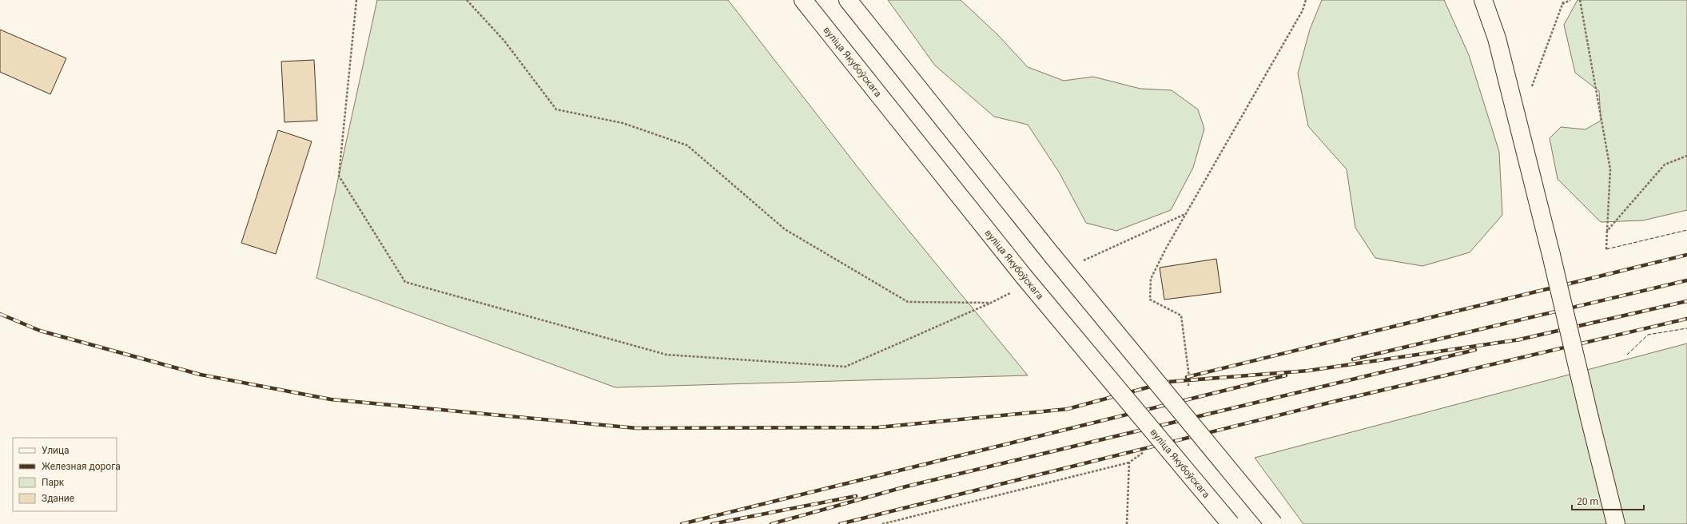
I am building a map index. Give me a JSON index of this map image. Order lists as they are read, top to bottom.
{
  "streets": {
    "main road": ["вуліца Якубоўскага"]
  },
  "legend": [
    "Улица",
    "Железная дорога",
    "Парк",
    "Здание"
  ],
  "scale_bar": "20 m"
}
